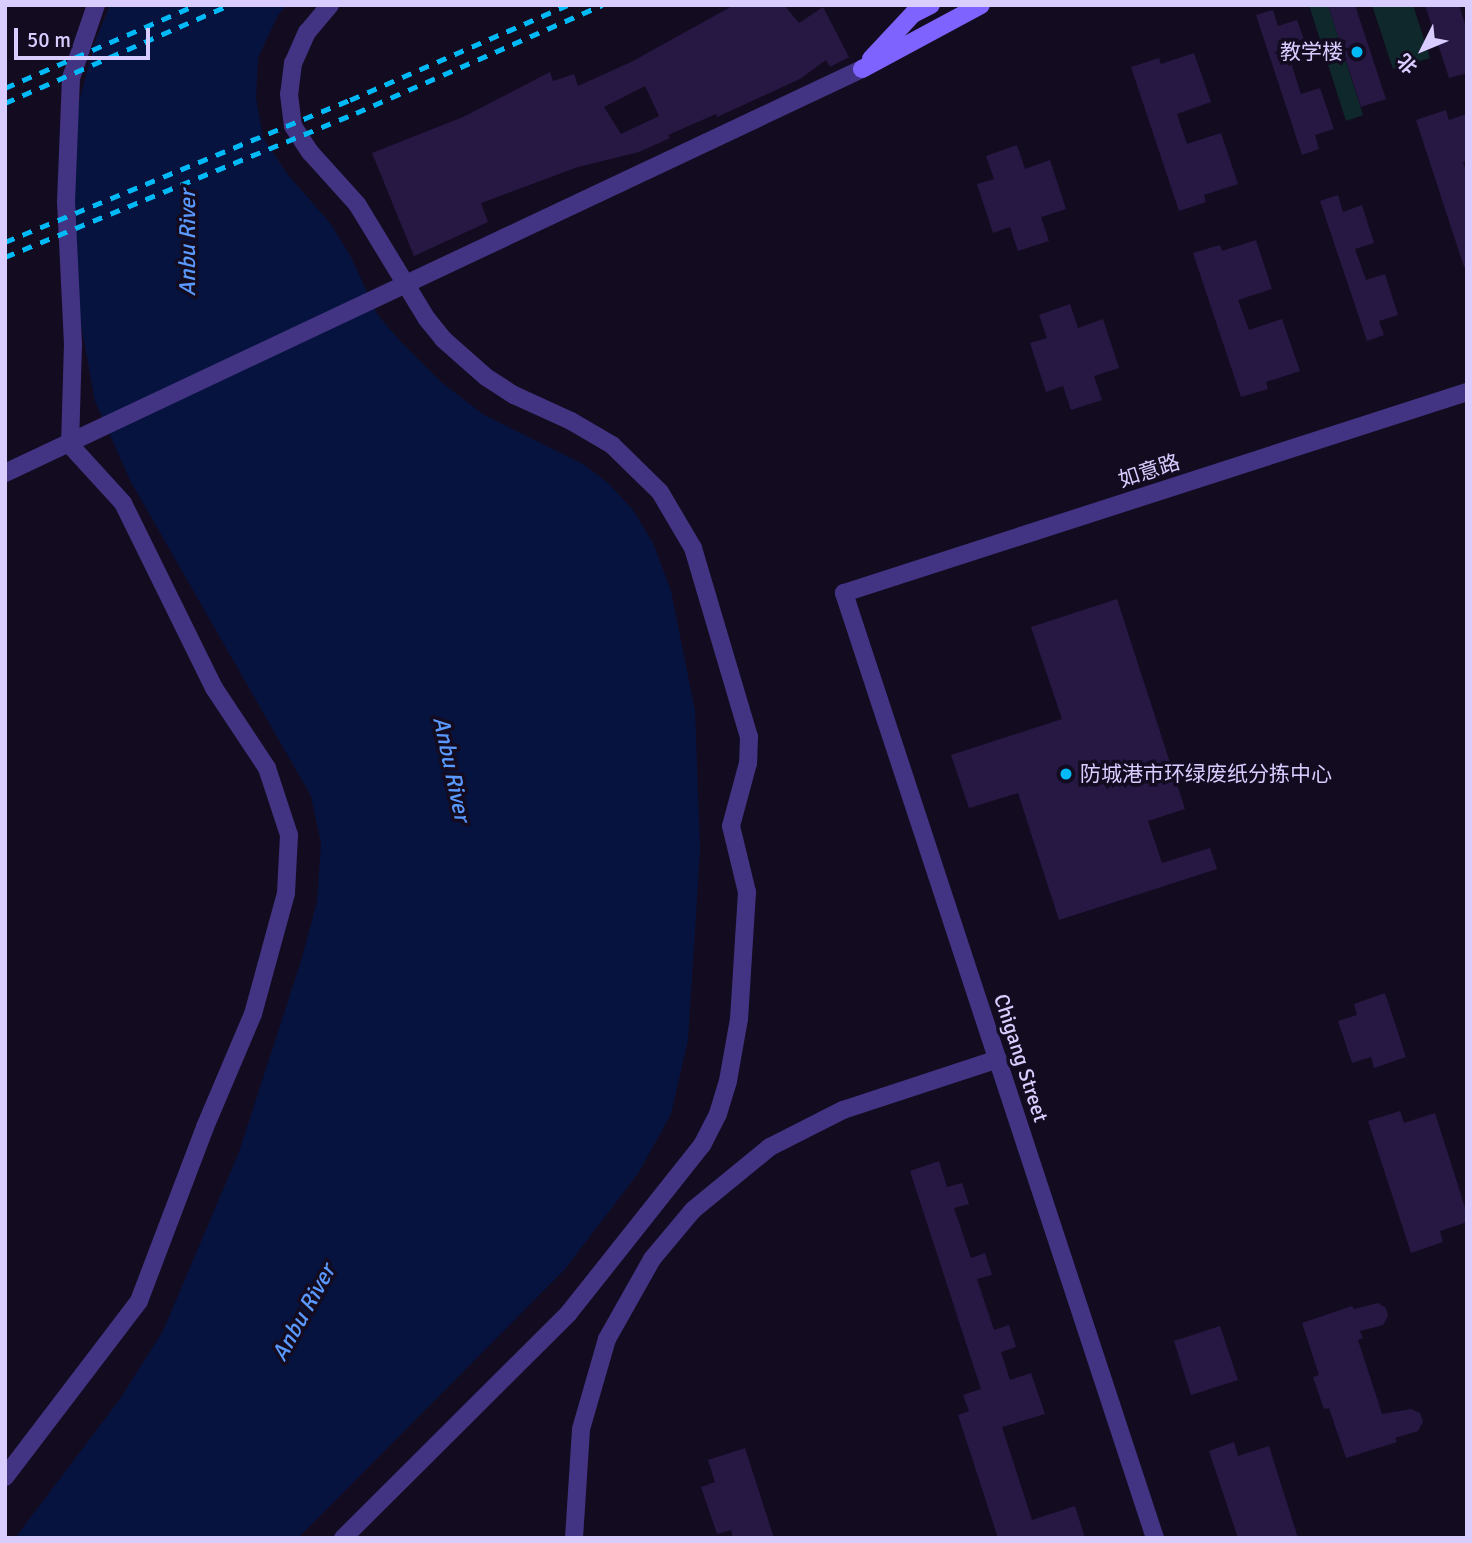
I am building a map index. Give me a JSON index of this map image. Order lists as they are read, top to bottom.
{
  "streets": {
    "street": ["如意路", "Chigang Street"]
  },
  "crossings": [
    ["如意路", "Chigang Street"]
  ],
  "water": ["Anbu River"],
  "places": ["教学楼", "防城港市环绿废纸分拣中心"],
  "scale_bar": "50 m",
  "north": "bottom left"
}
